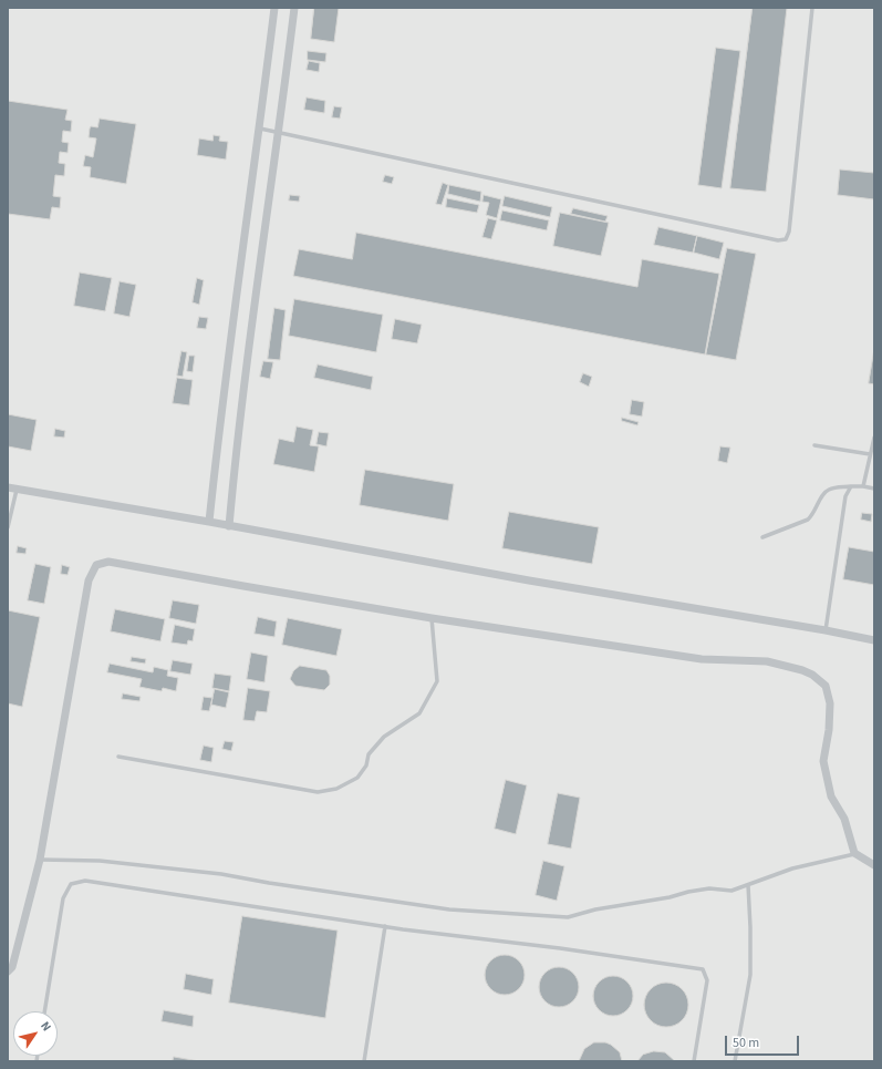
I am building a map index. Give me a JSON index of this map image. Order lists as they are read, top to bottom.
{
  "scale_bar": "50 m",
  "north": "top right"
}
